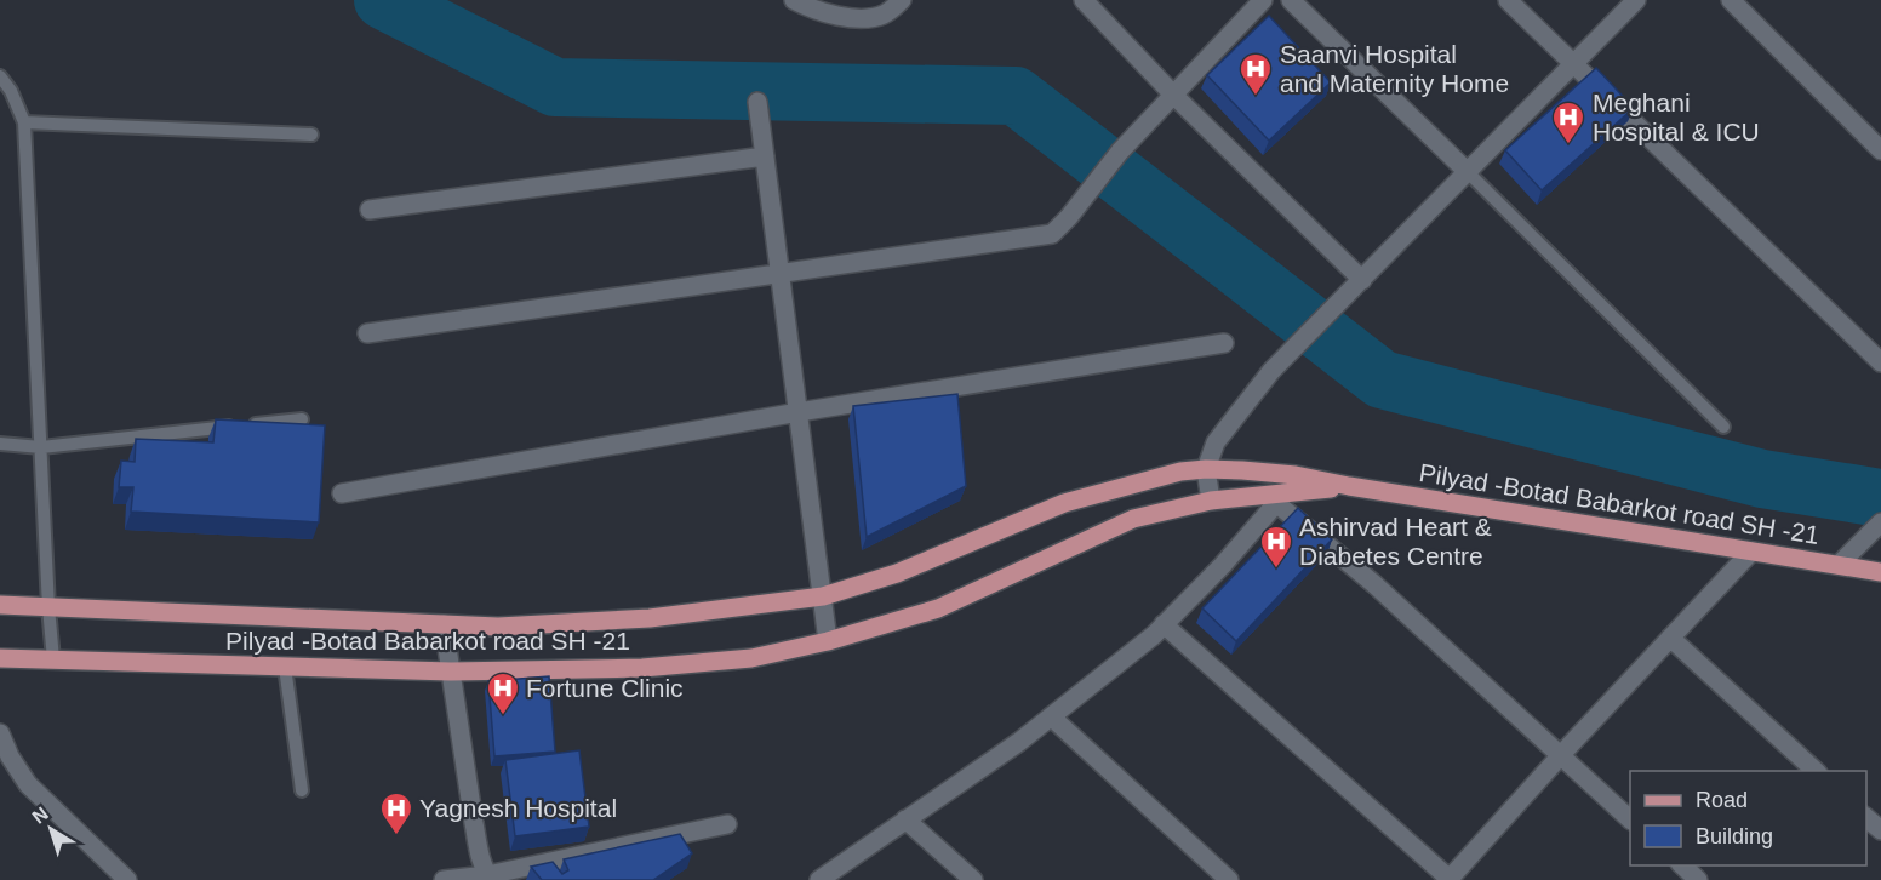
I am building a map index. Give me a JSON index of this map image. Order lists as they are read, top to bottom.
{
  "streets": {
    "main road": ["Pilyad -Botad Babarkot road SH -21"]
  },
  "places": {
    "hospital": [
      "Saanvi Hospital and Maternity Home",
      "Meghani Hospital & ICU",
      "Ashirvad Heart & Diabetes Centre",
      "Fortune Clinic",
      "Yagnesh Hospital"
    ]
  },
  "legend": ["Road", "Building"],
  "north": "top left"
}
